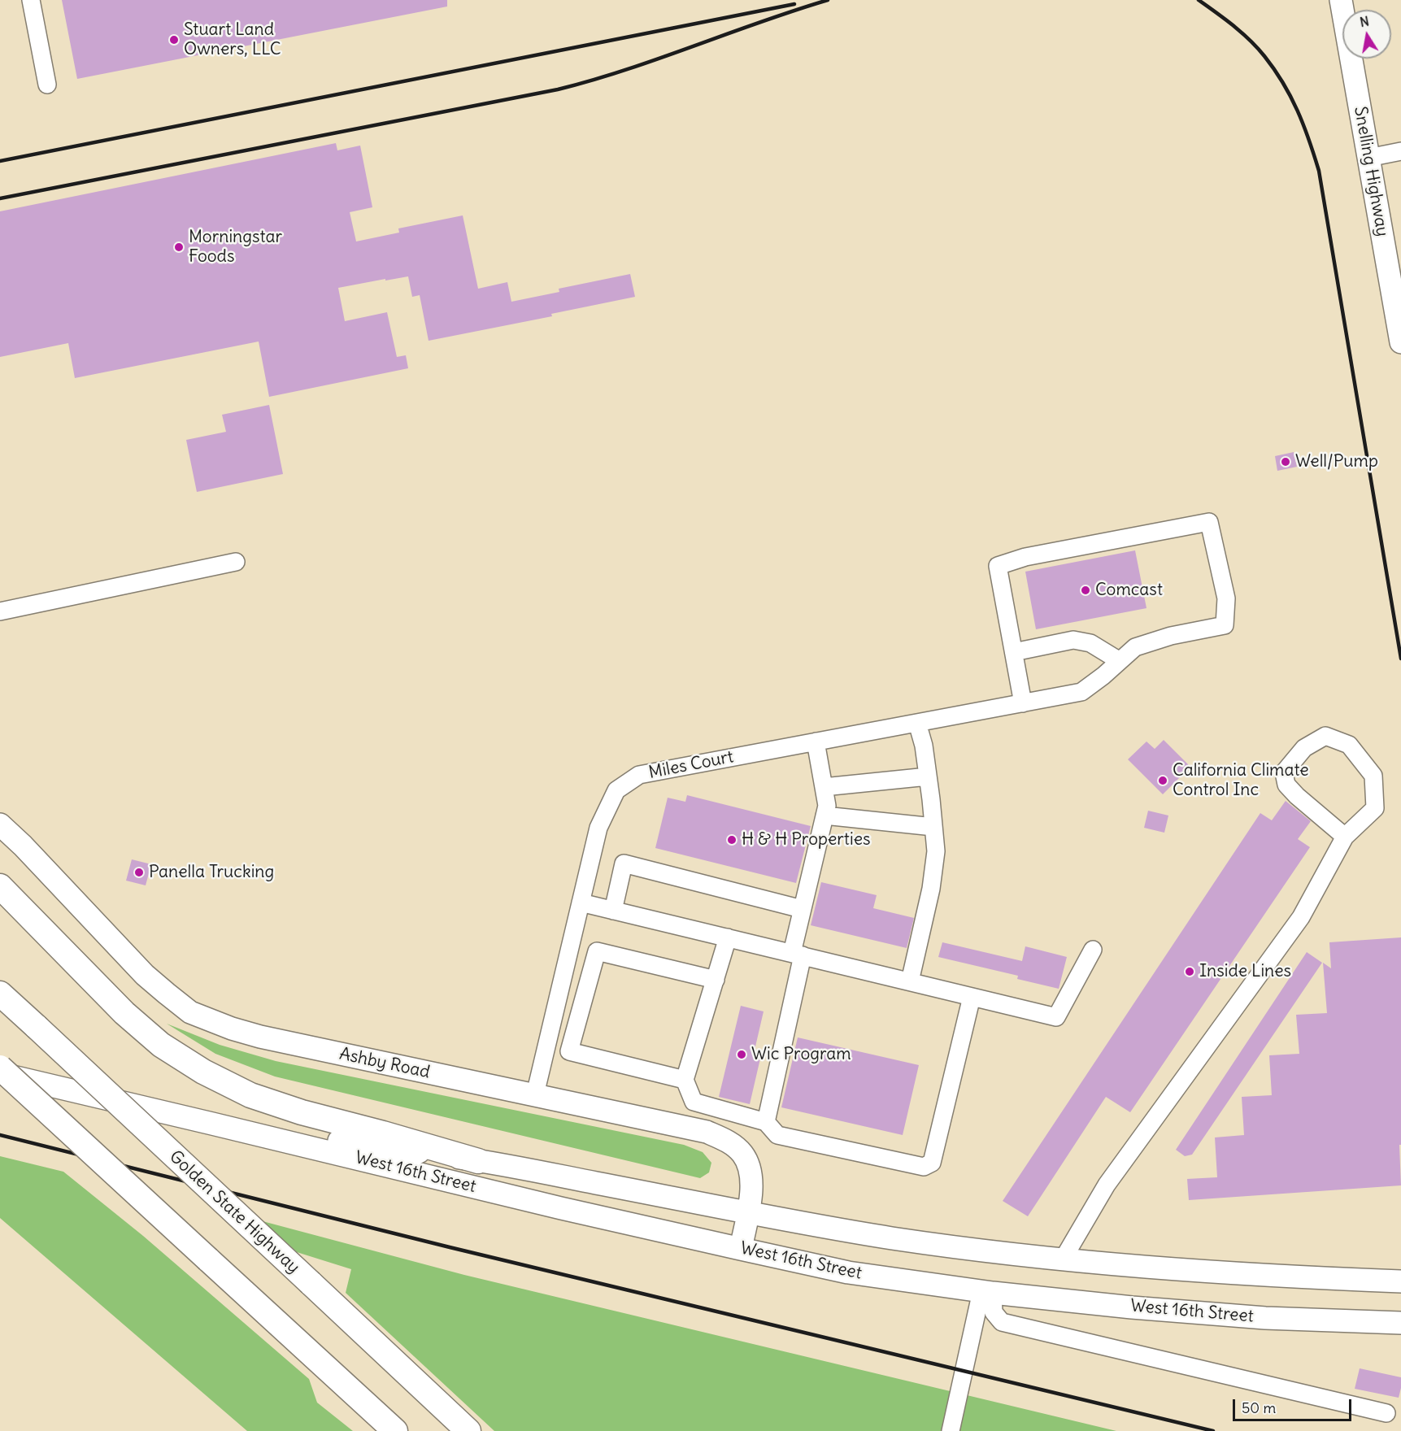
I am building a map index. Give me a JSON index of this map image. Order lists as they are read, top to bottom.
{
  "streets": {
    "highway": ["Golden State Highway"],
    "main road": ["Snelling Highway", "Ashby Road", "West 16th Street"],
    "street": ["Miles Court"]
  },
  "crossings": [
    ["Miles Court", "Ashby Road"],
    ["Ashby Road", "West 16th Street"]
  ],
  "places": [
    "Stuart Land Owners, LLC",
    "Morningstar Foods",
    "Well/Pump",
    "Comcast",
    "California Climate Control Inc",
    "H & H Properties",
    "Panella Trucking",
    "Inside Lines",
    "Wic Program"
  ],
  "scale_bar": "50 m",
  "north": "top"
}
